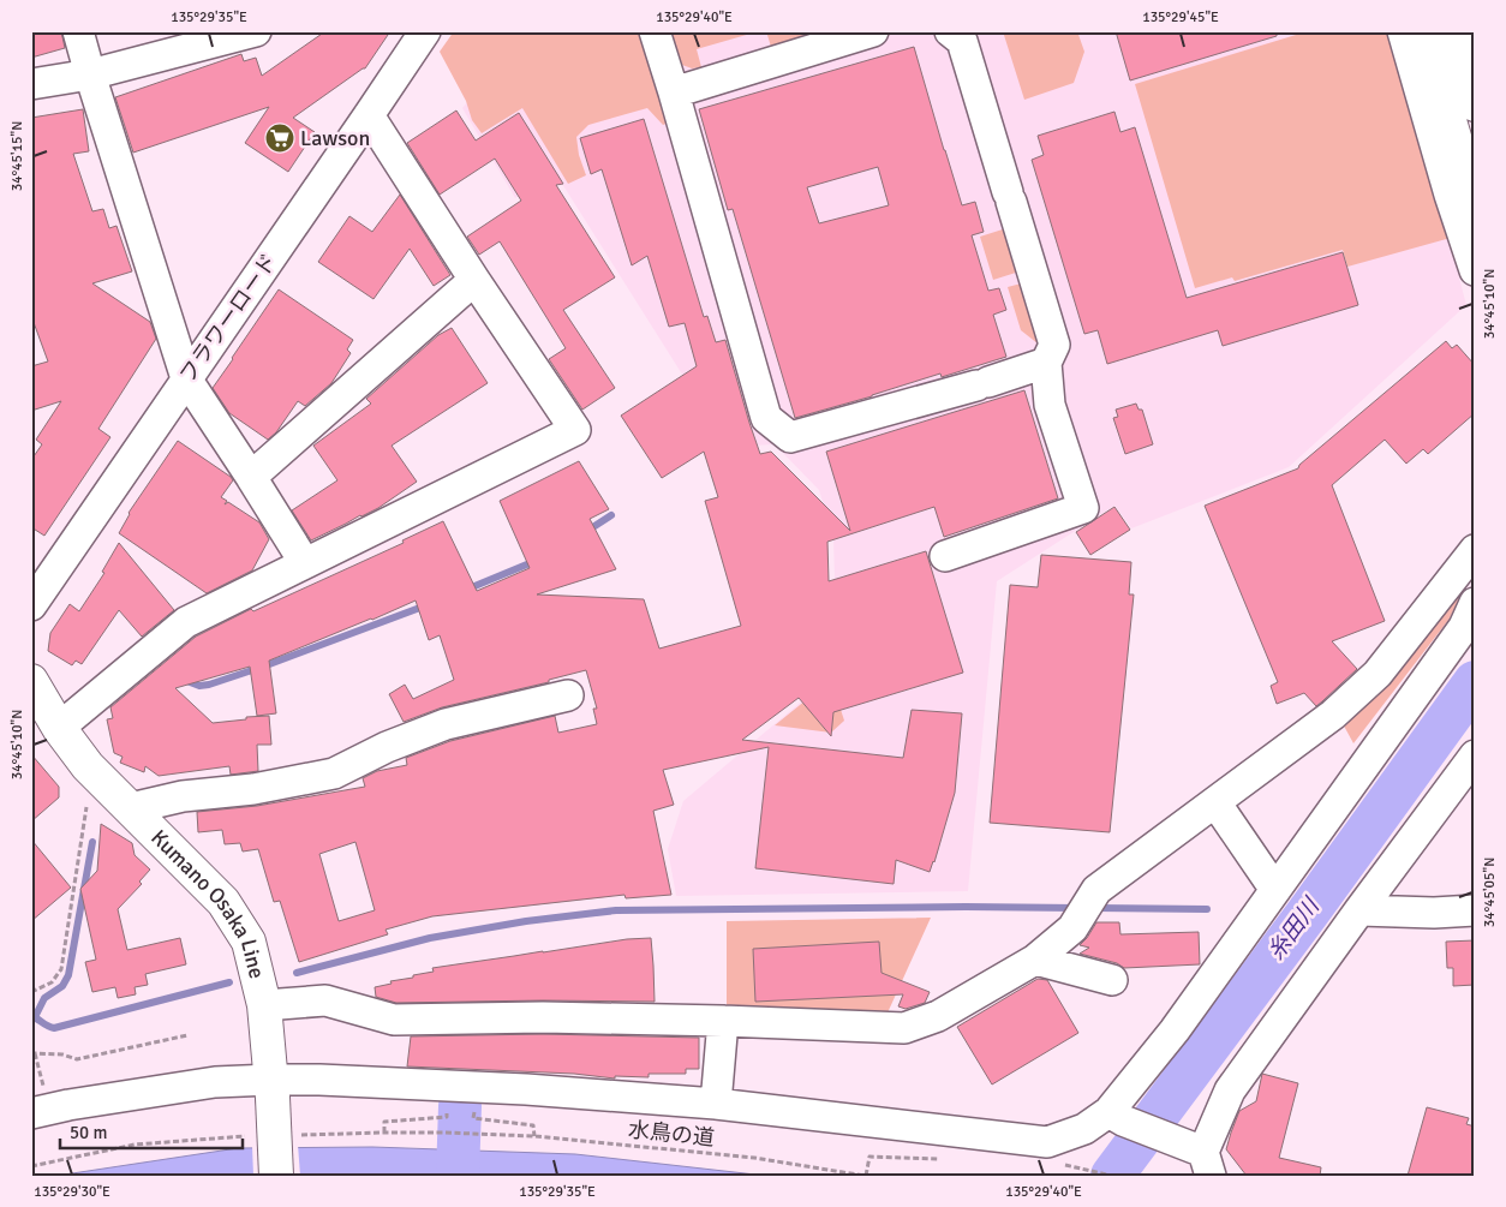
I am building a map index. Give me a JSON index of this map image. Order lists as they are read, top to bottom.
{
  "streets": {
    "main road": ["Kumano Osaka Line"],
    "street": ["フラワーロード"],
    "path": ["水鳥の道"]
  },
  "water": ["糸田川"],
  "places": {
    "supermarket": ["Lawson"]
  },
  "scale_bar": "50 m",
  "coordinates": [
    "135°29'35\"E",
    "135°29'40\"E",
    "135°29'45\"E",
    "34°45'15\"N",
    "34°45'10\"N",
    "34°45'05\"N",
    "135°29'30\"E"
  ]
}
